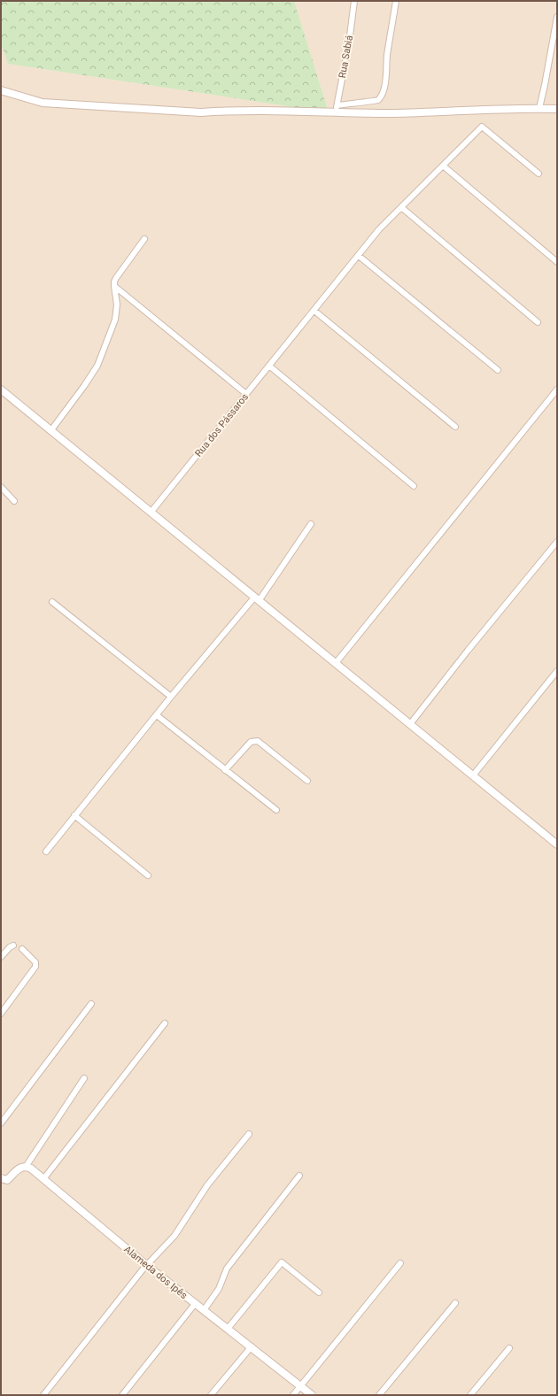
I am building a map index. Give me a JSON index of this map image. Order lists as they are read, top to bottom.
{
  "streets": {
    "street": ["Rua Sabiá", "Rua dos Pássaros", "Alameda dos Ipês"]
  }
}
